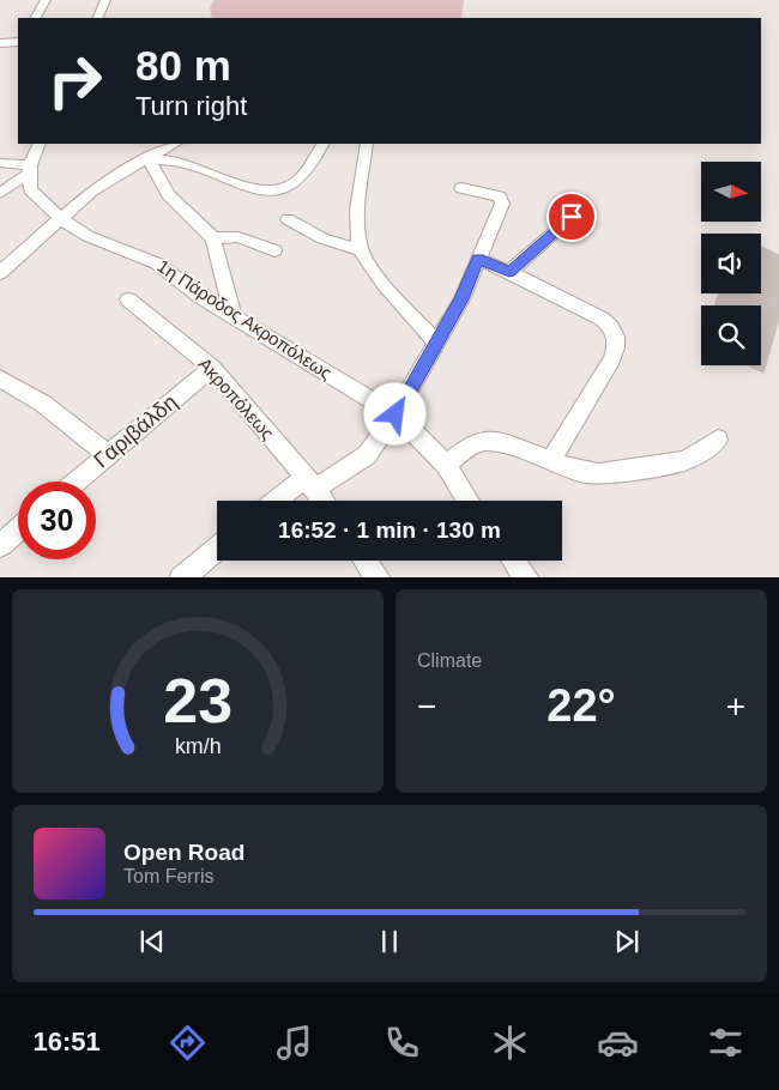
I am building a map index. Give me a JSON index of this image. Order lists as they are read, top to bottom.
{
  "streets": {
    "street": ["1η Πάροδος Ακροπόλεως", "Ακροπόλεως", "Γαριβάλδη"]
  },
  "crossings": [
    ["Ακροπόλεως", "Γαριβάλδη"]
  ],
  "north": "right",
  "page": {
    "turn": ["80 m", "Turn right"],
    "limit": "30",
    "trip": "16:52 · 1 min · 130 m",
    "tile": "Climate",
    "heat": ["−", "22°", "+"],
    "song": ["Open Road", "Tom Ferris"],
    "tabs": "16:51",
    "gauge": ["23", "km/h"]
  }
}
